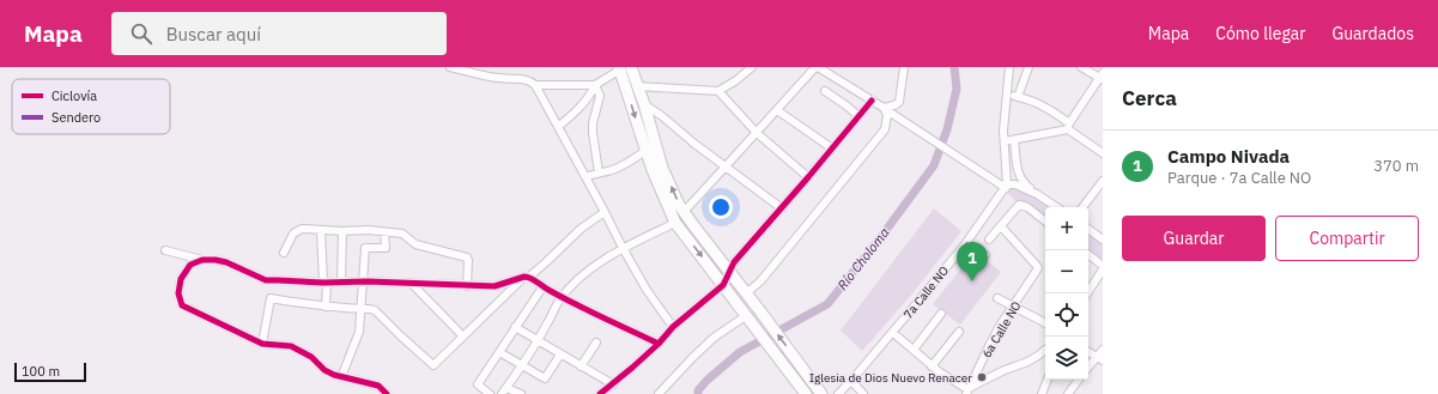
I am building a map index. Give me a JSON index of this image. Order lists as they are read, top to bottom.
{
  "streets": {
    "street": ["7a Calle NO", "6a Calle NO"]
  },
  "water": ["Río Choloma"],
  "places": ["Iglesia de Dios Nuevo Renacer"],
  "legend": ["Ciclovía", "Sendero"],
  "scale_bar": "100 m",
  "page": {
    "header": "Mapa",
    "search": "Buscar aquí",
    "nav": ["Mapa", "Cómo llegar", "Guardados"],
    "heading": "Cerca",
    "list": [
      {
        "mark": "1",
        "name": "Campo Nivada",
        "note": "Parque · 7a Calle NO",
        "value": "370 m"
      }
    ],
    "buttons": ["Guardar", "Compartir"],
    "map_buttons": ["+", "−"],
    "pins": "1",
    "scale": "100 m"
  }
}
